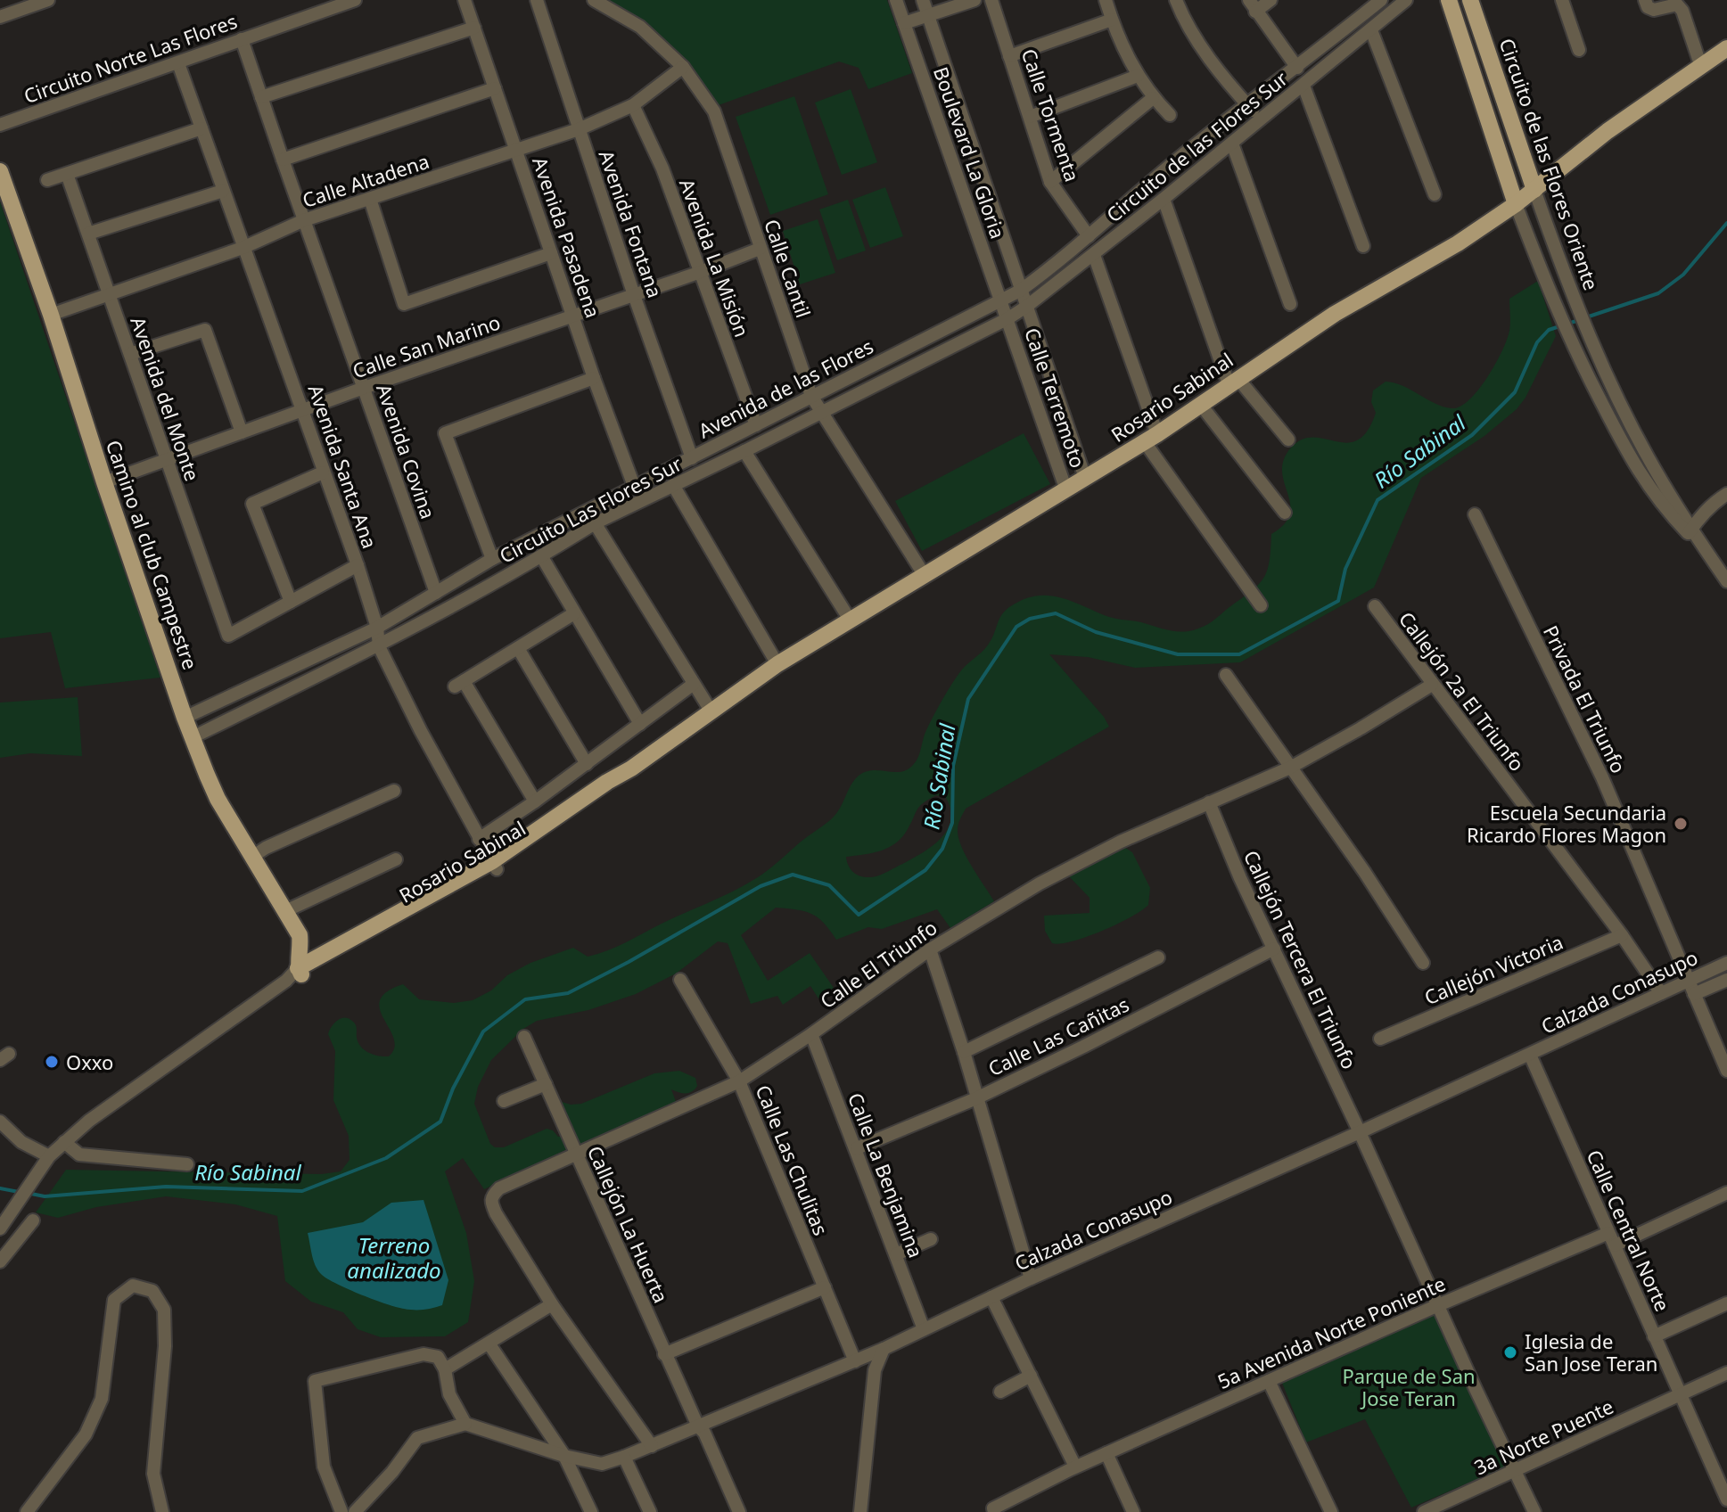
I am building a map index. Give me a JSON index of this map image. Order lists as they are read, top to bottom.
{
  "streets": {
    "main road": ["Circuito de las Flores Oriente", "Rosario Sabinal", "Camino al club Campestre"],
    "street": [
      "Circuito Norte Las Flores",
      "Calle Tormenta",
      "Circuito de las Flores Sur",
      "Boulevard La Gloria",
      "Calle Altadena",
      "Avenida Fontana",
      "Avenida Pasadena",
      "Avenida La Misión",
      "Calle Cantil",
      "Calle San Marino",
      "Avenida de las Flores",
      "Calle Terremoto",
      "Avenida del Monte",
      "Avenida Covina",
      "Avenida Santa Ana",
      "Circuito Las Flores Sur",
      "Callejón 2a El Triunfo",
      "Privada El Triunfo",
      "Callejón Tercera El Triunfo",
      "Calle El Triunfo",
      "Callejón Victoria",
      "Calzada Conasupo",
      "Calle Las Cañitas",
      "Calle Las Chulitas",
      "Calle La Benjamina",
      "Callejón La Huerta",
      "Calle Central Norte",
      "5a Avenida Norte Poniente",
      "3a Norte Puente"
    ]
  },
  "crossings": [
    ["Circuito Norte Las Flores", "Avenida Covina"],
    ["Circuito Norte Las Flores", "Avenida Santa Ana"],
    ["Circuito de las Flores Sur", "Boulevard La Gloria"],
    ["Circuito de las Flores Sur", "Calle Terremoto"],
    ["Circuito de las Flores Sur", "Circuito Las Flores Sur"],
    ["Boulevard La Gloria", "Avenida de las Flores"],
    ["Boulevard La Gloria", "Calle Terremoto"],
    ["Boulevard La Gloria", "Circuito Las Flores Sur"],
    ["Circuito de las Flores Oriente", "Rosario Sabinal"],
    ["Calle Altadena", "Avenida Fontana"],
    ["Calle Altadena", "Avenida Pasadena"],
    ["Calle Altadena", "Avenida La Misión"],
    ["Calle Altadena", "Calle Cantil"],
    ["Calle Altadena", "Avenida del Monte"],
    ["Calle Altadena", "Avenida Covina"],
    ["Calle Altadena", "Avenida Santa Ana"],
    ["Calle Altadena", "Camino al club Campestre"],
    ["Avenida Fontana", "Calle San Marino"],
    ["Avenida Fontana", "Avenida de las Flores"],
    ["Avenida Pasadena", "Calle San Marino"],
    ["Avenida Pasadena", "Avenida de las Flores"],
    ["Avenida La Misión", "Calle San Marino"],
    ["Avenida La Misión", "Avenida de las Flores"],
    ["Calle Cantil", "Calle San Marino"],
    ["Calle Cantil", "Avenida de las Flores"],
    ["Calle Cantil", "Rosario Sabinal"],
    ["Calle Cantil", "Circuito Las Flores Sur"],
    ["Calle San Marino", "Avenida del Monte"],
    ["Calle San Marino", "Avenida Covina"],
    ["Calle San Marino", "Avenida Santa Ana"],
    ["Calle San Marino", "Camino al club Campestre"],
    ["Avenida de las Flores", "Circuito Las Flores Sur"],
    ["Rosario Sabinal", "Calle Terremoto"],
    ["Rosario Sabinal", "Avenida Santa Ana"],
    ["Calle Terremoto", "Circuito Las Flores Sur"],
    ["Avenida Covina", "Circuito Las Flores Sur"],
    ["Avenida Santa Ana", "Circuito Las Flores Sur"],
    ["Circuito Las Flores Sur", "Camino al club Campestre"],
    ["Callejón 2a El Triunfo", "Calle El Triunfo"],
    ["Callejón 2a El Triunfo", "Callejón Victoria"],
    ["Callejón 2a El Triunfo", "Calzada Conasupo"],
    ["Privada El Triunfo", "Calzada Conasupo"],
    ["Callejón Tercera El Triunfo", "Calle El Triunfo"],
    ["Callejón Tercera El Triunfo", "Calzada Conasupo"],
    ["Callejón Tercera El Triunfo", "Calle Las Cañitas"],
    ["Callejón Tercera El Triunfo", "5a Avenida Norte Poniente"],
    ["Callejón Tercera El Triunfo", "3a Norte Puente"],
    ["Calle El Triunfo", "Calle Las Chulitas"],
    ["Calle El Triunfo", "Calle La Benjamina"],
    ["Calle El Triunfo", "Callejón La Huerta"],
    ["Calzada Conasupo", "Calle Las Chulitas"],
    ["Calzada Conasupo", "Calle La Benjamina"],
    ["Calzada Conasupo", "Callejón La Huerta"],
    ["Calzada Conasupo", "Calle Central Norte"],
    ["Calle Las Cañitas", "Calle La Benjamina"],
    ["Calle Central Norte", "5a Avenida Norte Poniente"],
    ["Calle Central Norte", "3a Norte Puente"]
  ],
  "water": ["Río Sabinal", "Terreno analizado"],
  "parks": ["Parque de San Jose Teran"],
  "places": ["Escuela Secundaria Ricardo Flores Magon", "Oxxo", "Iglesia de San Jose Teran"]
}
